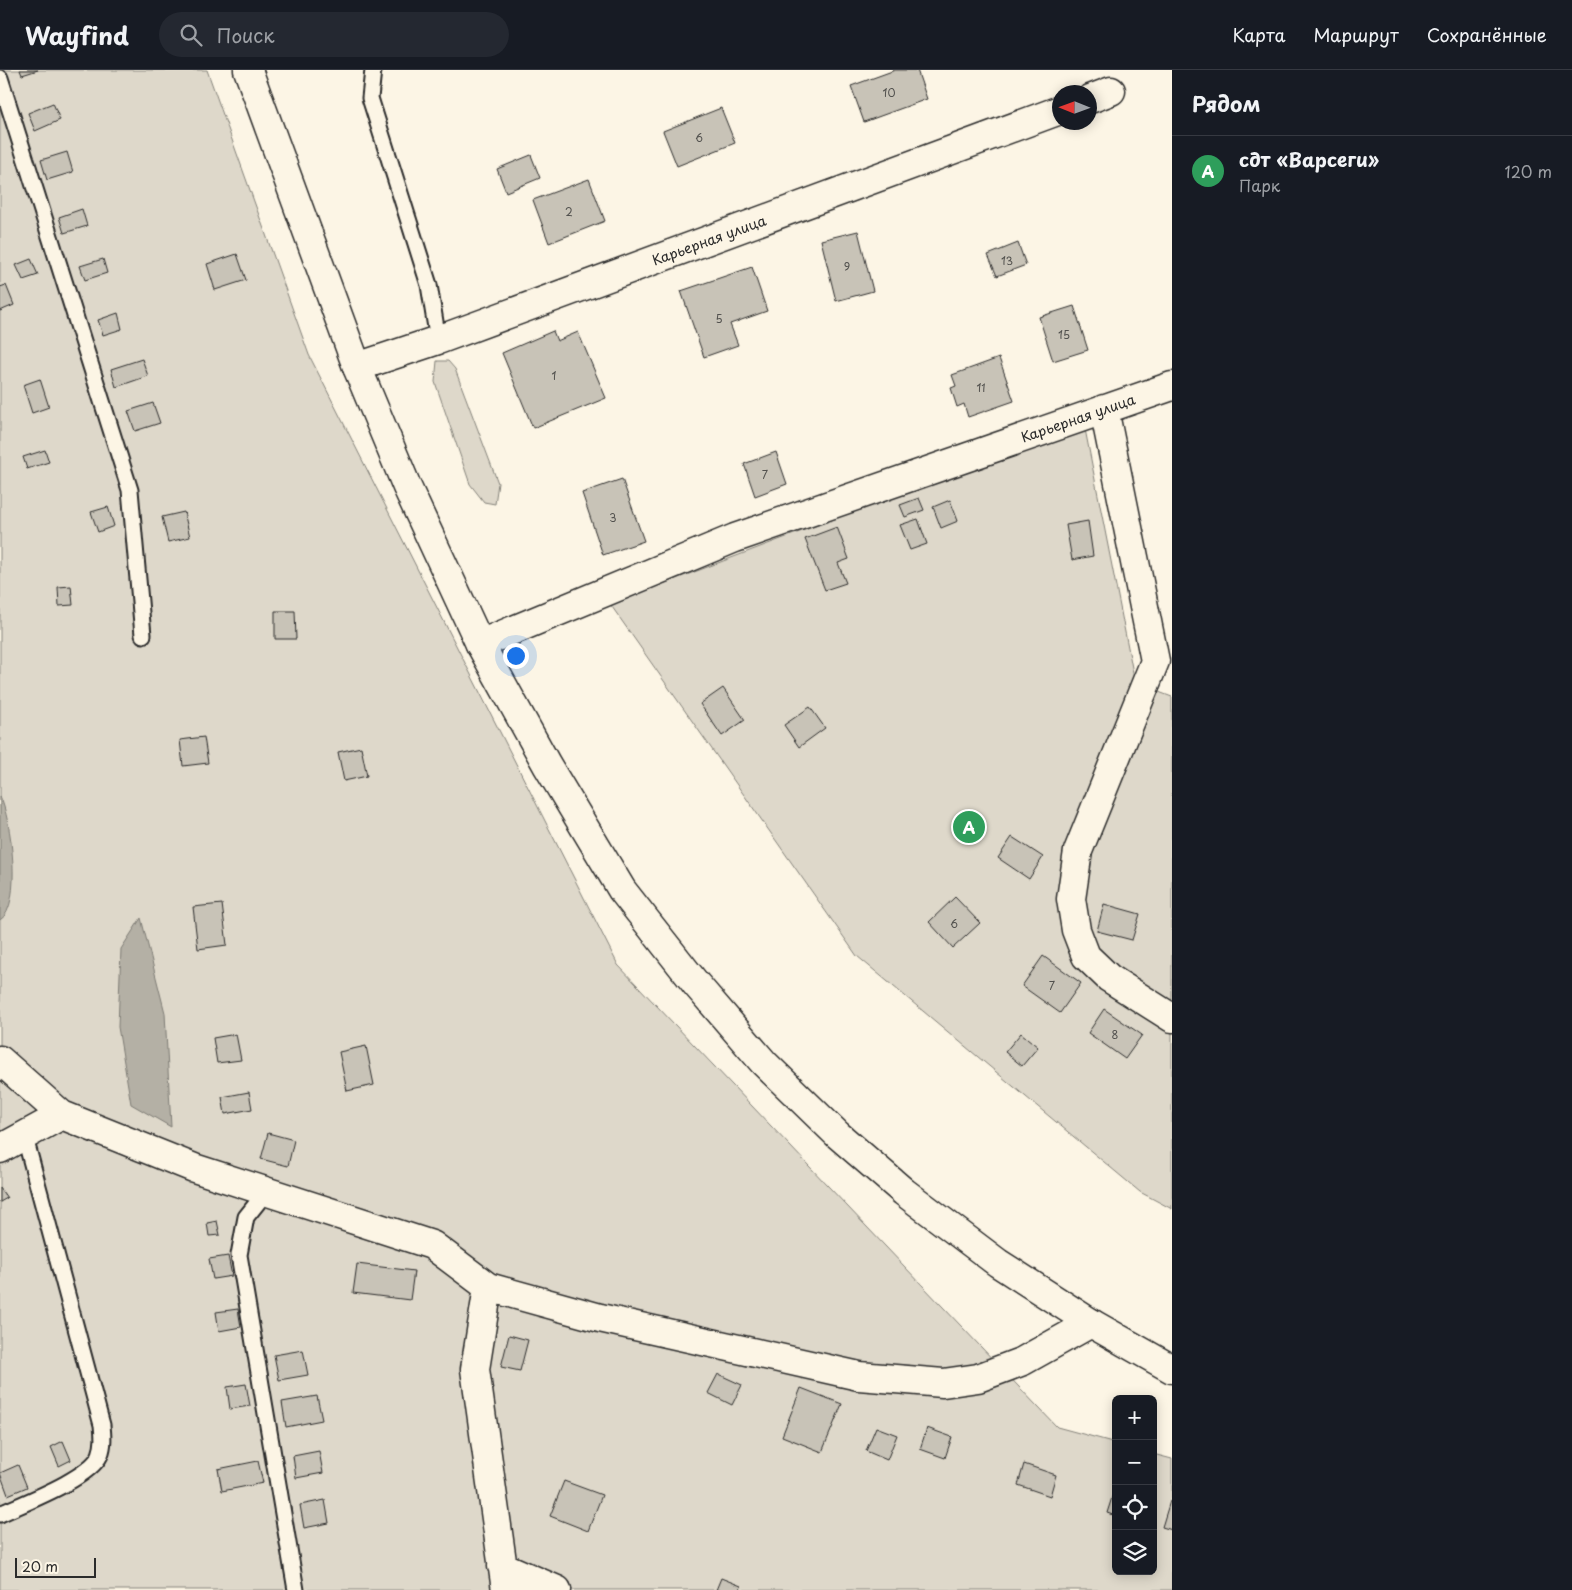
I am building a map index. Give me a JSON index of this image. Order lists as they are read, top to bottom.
{
  "streets": {
    "street": ["Карьерная улица"]
  },
  "house_numbers": [
    "10",
    "6",
    "2",
    "13",
    "9",
    "5",
    "15",
    "1",
    "11",
    "7",
    "3",
    "6",
    "7",
    "8"
  ],
  "scale_bar": "20 m",
  "north": "left",
  "page": {
    "header": "Wayfind",
    "search": "Поиск",
    "nav": ["Карта", "Маршрут", "Сохранённые"],
    "heading": "Рядом",
    "list": [
      {
        "mark": "A",
        "name": "сдт «Варсеги»",
        "note": "Парк",
        "value": "120 m"
      }
    ],
    "pins": "A",
    "map_buttons": ["+", "−"],
    "scale": "20 m"
  }
}
